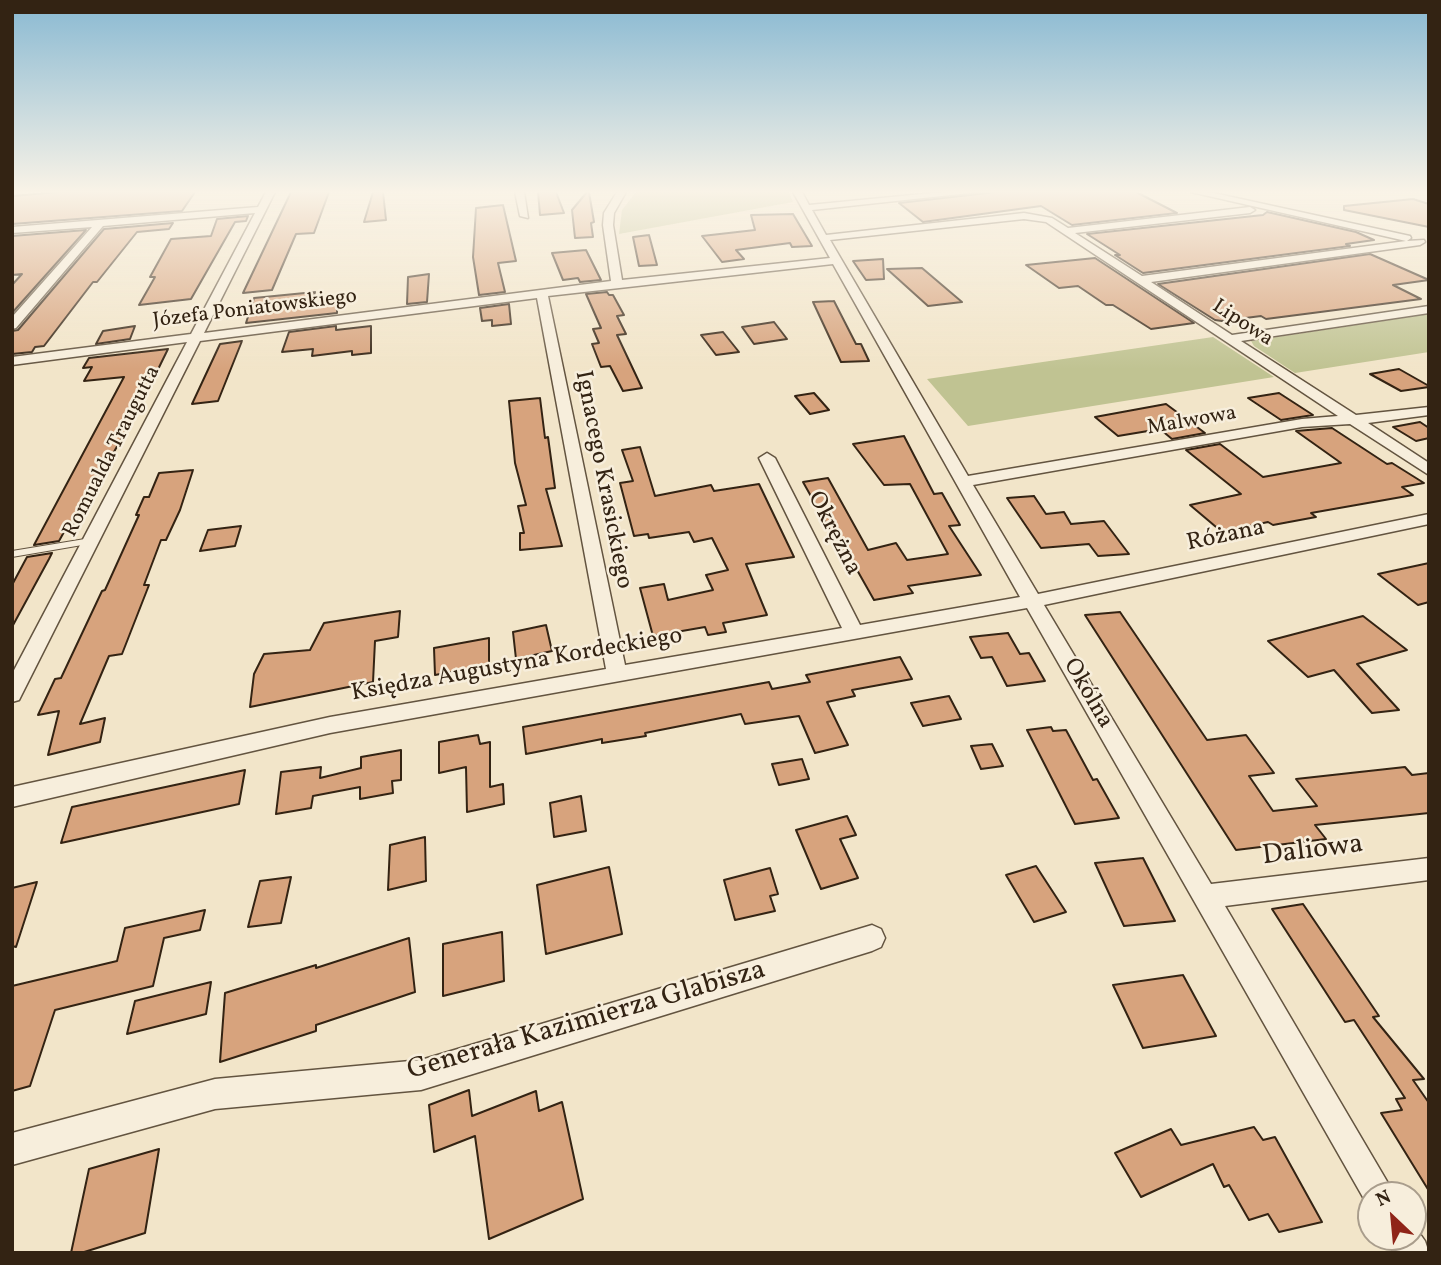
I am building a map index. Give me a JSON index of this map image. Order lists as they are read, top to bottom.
{
  "streets": {
    "street": [
      "Józefa Poniatowskiego",
      "Lipowa",
      "Malwowa",
      "Romualda Traugutta",
      "Ignacego Krasickiego",
      "Okrężna",
      "Różana",
      "Księdza Augustyna Kordeckiego",
      "Okólna",
      "Daliowa",
      "Generała Kazimierza Glabisza"
    ]
  },
  "crossings": [
    ["Józefa Poniatowskiego", "Romualda Traugutta"],
    ["Józefa Poniatowskiego", "Ignacego Krasickiego"],
    ["Józefa Poniatowskiego", "Okólna"],
    ["Lipowa", "Malwowa"],
    ["Malwowa", "Okólna"],
    ["Ignacego Krasickiego", "Księdza Augustyna Kordeckiego"],
    ["Okrężna", "Księdza Augustyna Kordeckiego"],
    ["Różana", "Księdza Augustyna Kordeckiego"],
    ["Różana", "Okólna"],
    ["Księdza Augustyna Kordeckiego", "Okólna"],
    ["Okólna", "Daliowa"]
  ],
  "north": "top left"
}
